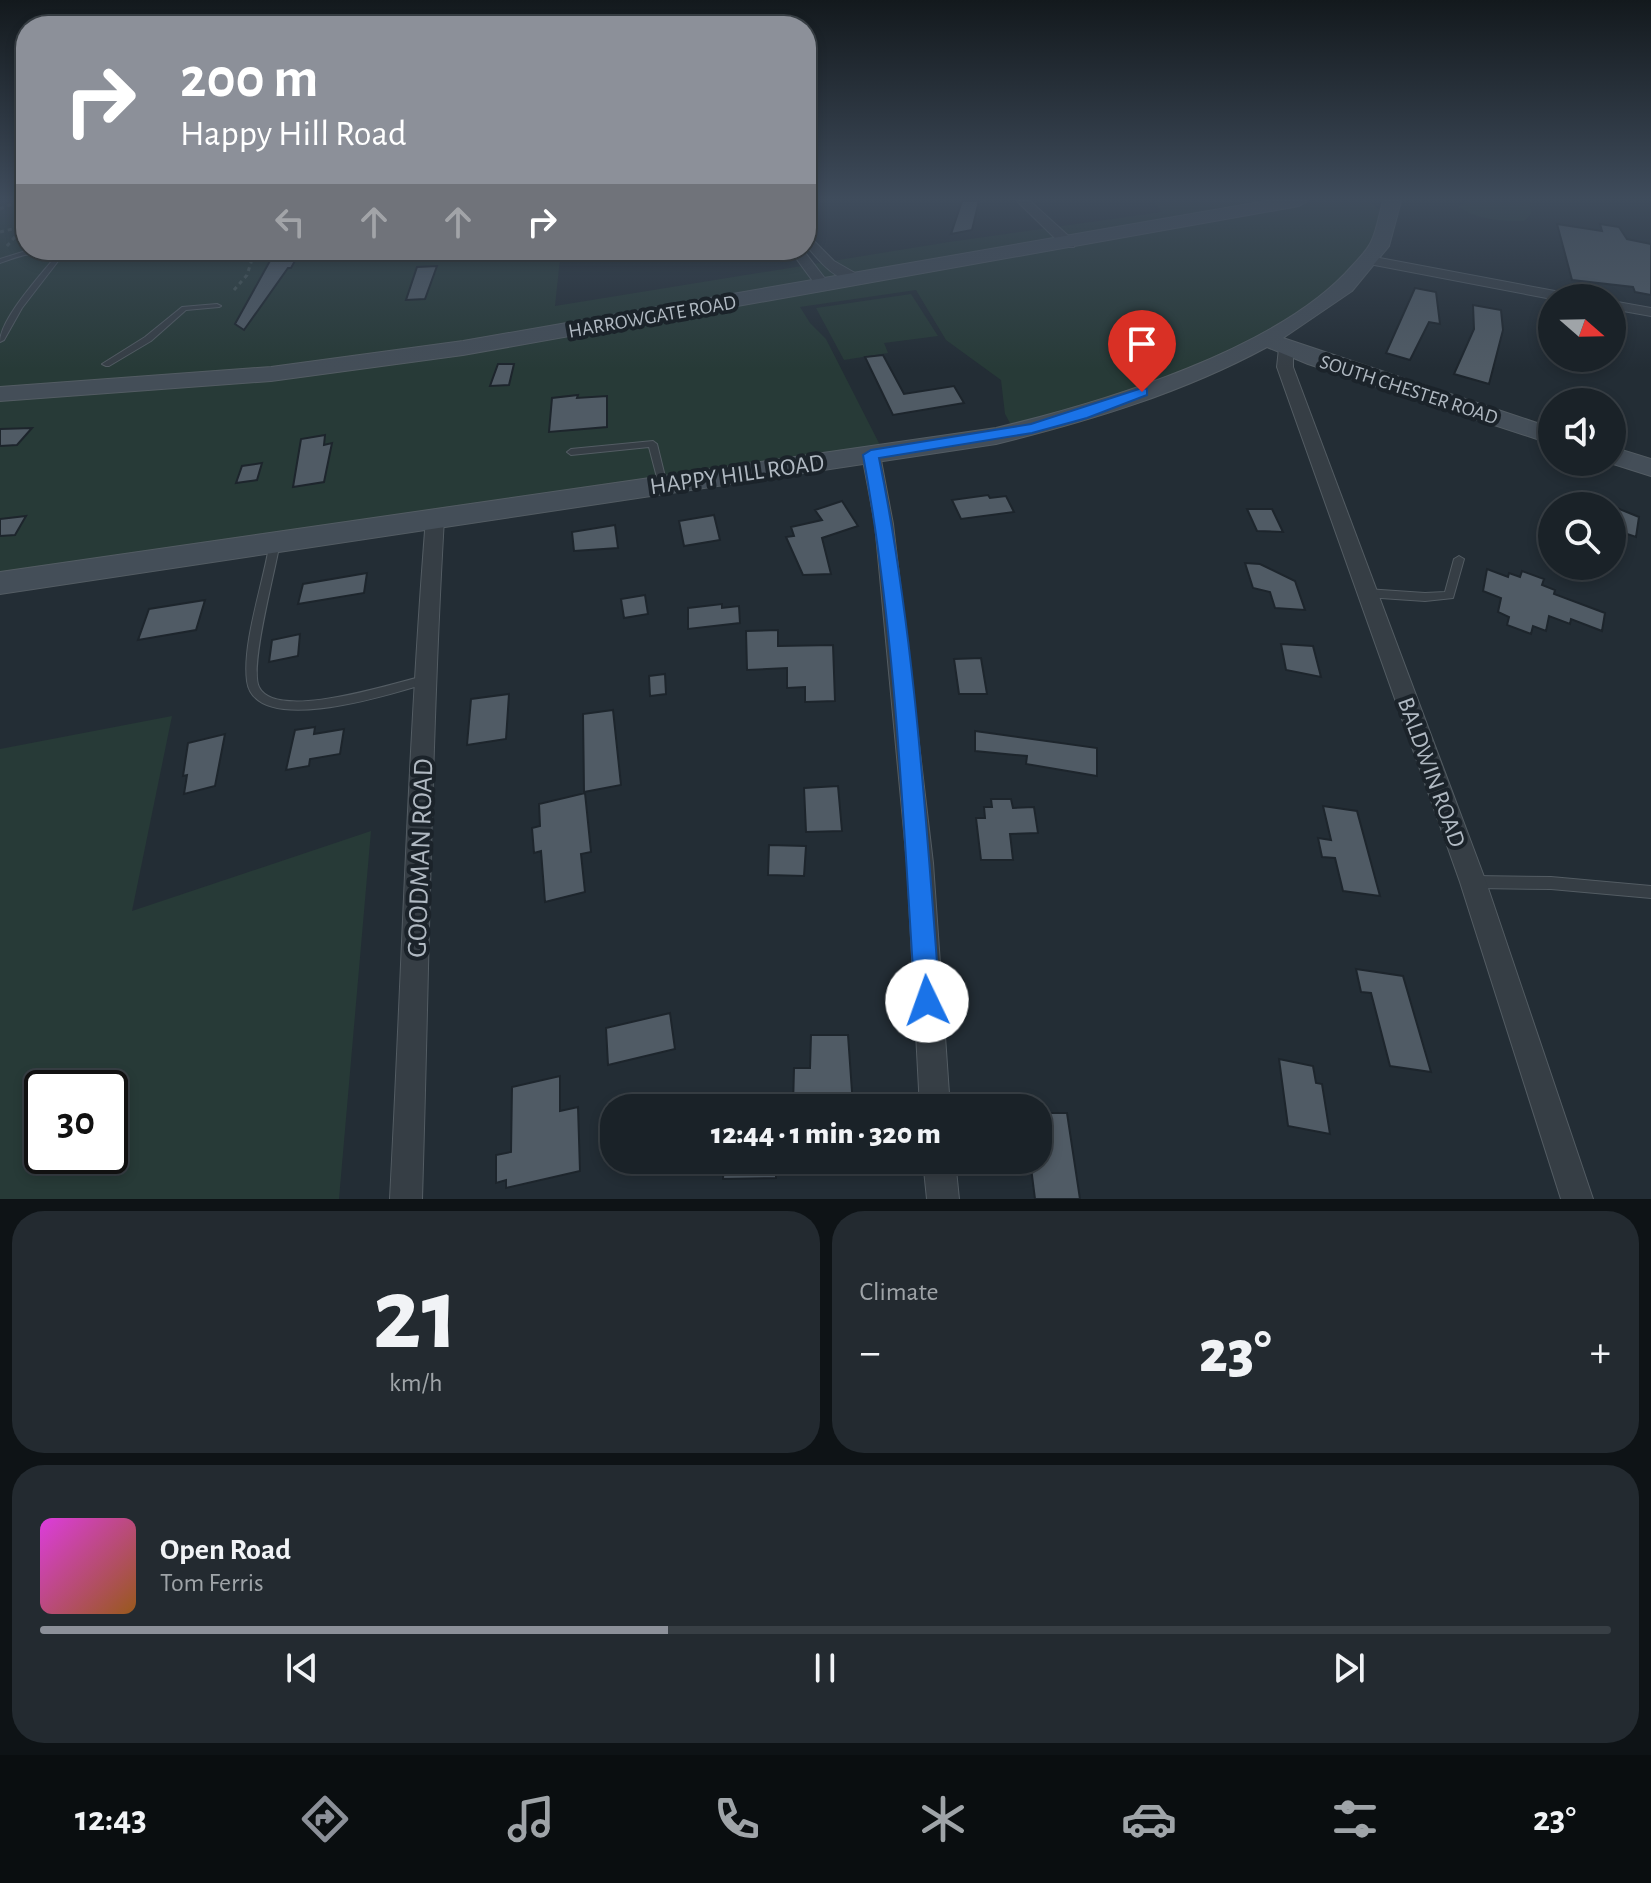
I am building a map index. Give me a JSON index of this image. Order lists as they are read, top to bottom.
{
  "streets": {
    "street": [
      "HARROWGATE ROAD",
      "SOUTH CHESTER ROAD",
      "HAPPY HILL ROAD",
      "BALDWIN ROAD",
      "GOODMAN ROAD"
    ]
  },
  "crossings": [
    ["SOUTH CHESTER ROAD", "HAPPY HILL ROAD"],
    ["SOUTH CHESTER ROAD", "BALDWIN ROAD"],
    ["HAPPY HILL ROAD", "BALDWIN ROAD"],
    ["HAPPY HILL ROAD", "GOODMAN ROAD"]
  ],
  "north": "right",
  "page": {
    "turn": ["200 m", "Happy Hill Road"],
    "limit": "30",
    "trip": "12:44 · 1 min · 320 m",
    "tile": [
      ["21", "km/h"],
      "Climate"
    ],
    "heat": ["−", "23°", "+"],
    "song": ["Open Road", "Tom Ferris"],
    "tabs": ["12:43", "23°"]
  }
}
